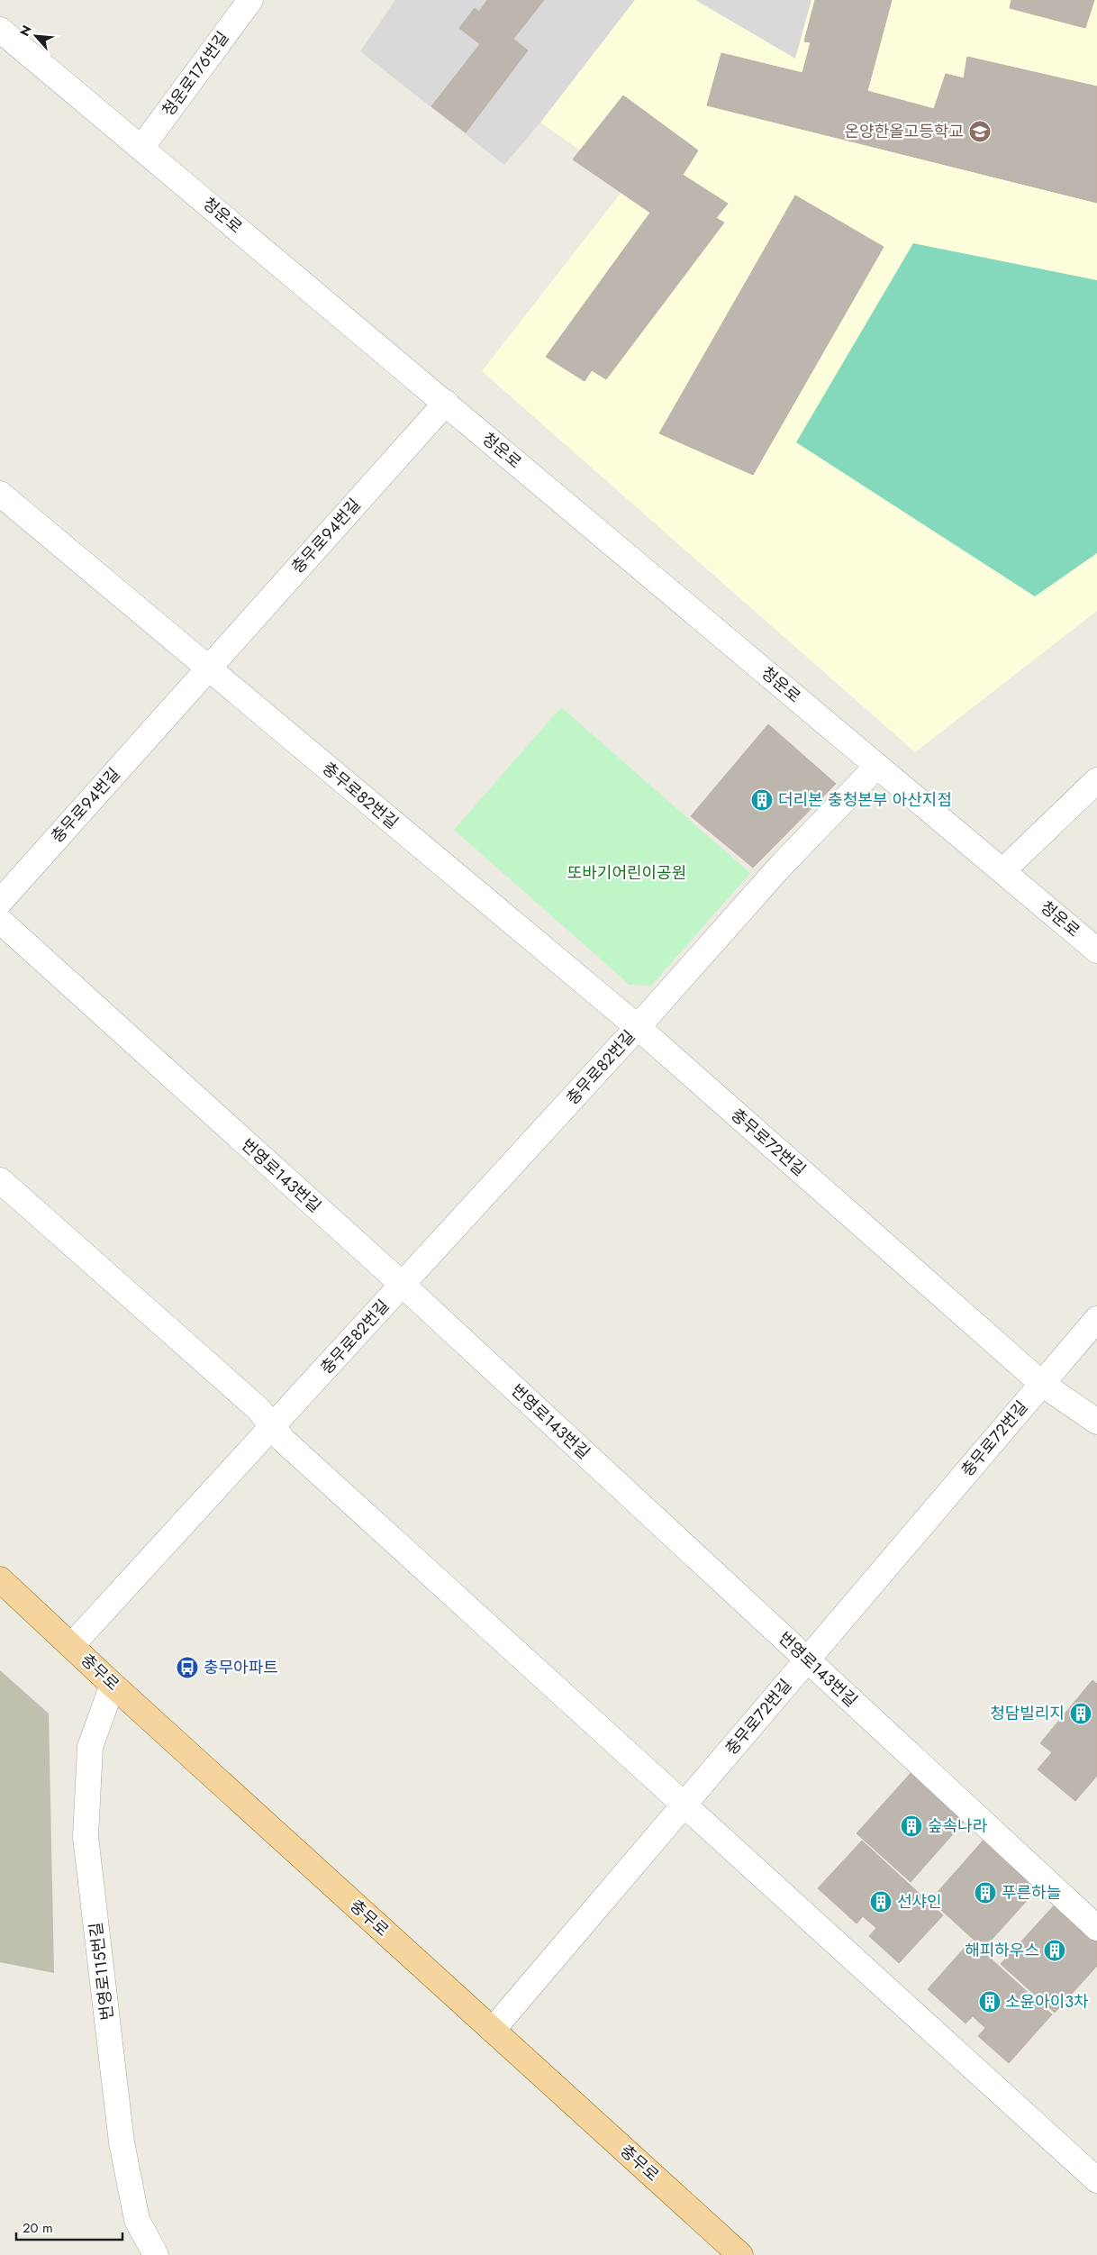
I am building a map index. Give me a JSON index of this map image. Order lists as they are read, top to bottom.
{
  "streets": {
    "main road": ["충무로"],
    "street": [
      "청운로176번길",
      "청운로",
      "충무로94번길",
      "충무로82번길",
      "충무로72번길",
      "번영로143번길",
      "번영로115번길"
    ]
  },
  "crossings": [
    ["청운로176번길", "청운로"],
    ["청운로", "충무로94번길"],
    ["청운로", "충무로82번길"],
    ["충무로94번길", "충무로82번길"],
    ["충무로82번길", "충무로72번길"],
    ["충무로82번길", "번영로143번길"],
    ["충무로82번길", "충무로"],
    ["충무로72번길", "번영로143번길"],
    ["충무로72번길", "충무로"],
    ["충무로", "번영로115번길"]
  ],
  "parks": ["또바기어린이공원"],
  "places": {
    "school or university": ["온양한올고등학교"],
    "building": [
      "더리본 충청본부 아산지점",
      "청담빌리지",
      "숲속나라",
      "푸른하늘",
      "선샤인",
      "해피하우스",
      "소윤아이3차"
    ],
    "bus stop": ["충무아파트"]
  },
  "scale_bar": "20 m",
  "north": "top left"
}
